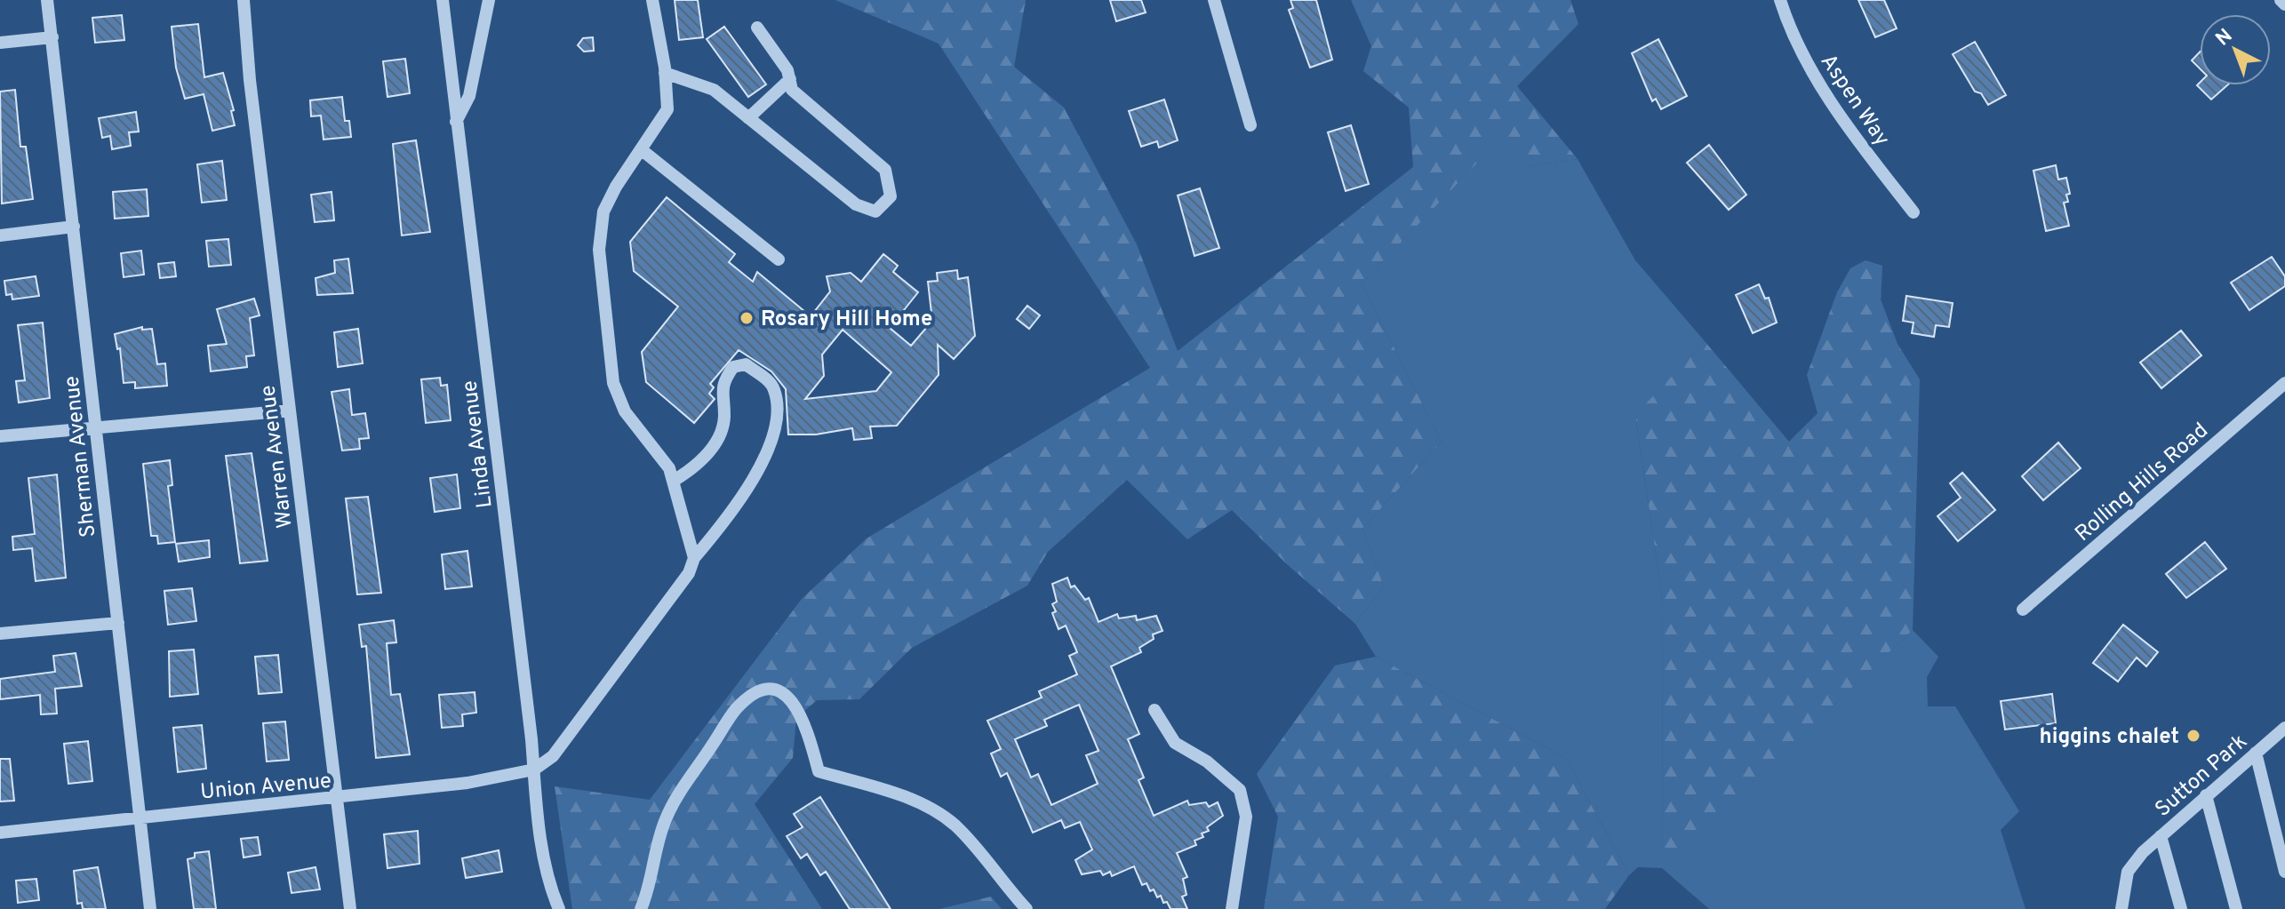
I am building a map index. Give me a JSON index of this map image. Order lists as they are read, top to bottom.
{
  "streets": {
    "street": [
      "Aspen Way",
      "Linda Avenue",
      "Sherman Avenue",
      "Warren Avenue",
      "Rolling Hills Road",
      "Sutton Park",
      "Union Avenue"
    ]
  },
  "crossings": [
    ["Linda Avenue", "Union Avenue"],
    ["Sherman Avenue", "Union Avenue"],
    ["Warren Avenue", "Union Avenue"]
  ],
  "places": ["Rosary Hill Home", "higgins chalet"],
  "north": "top left"
}
